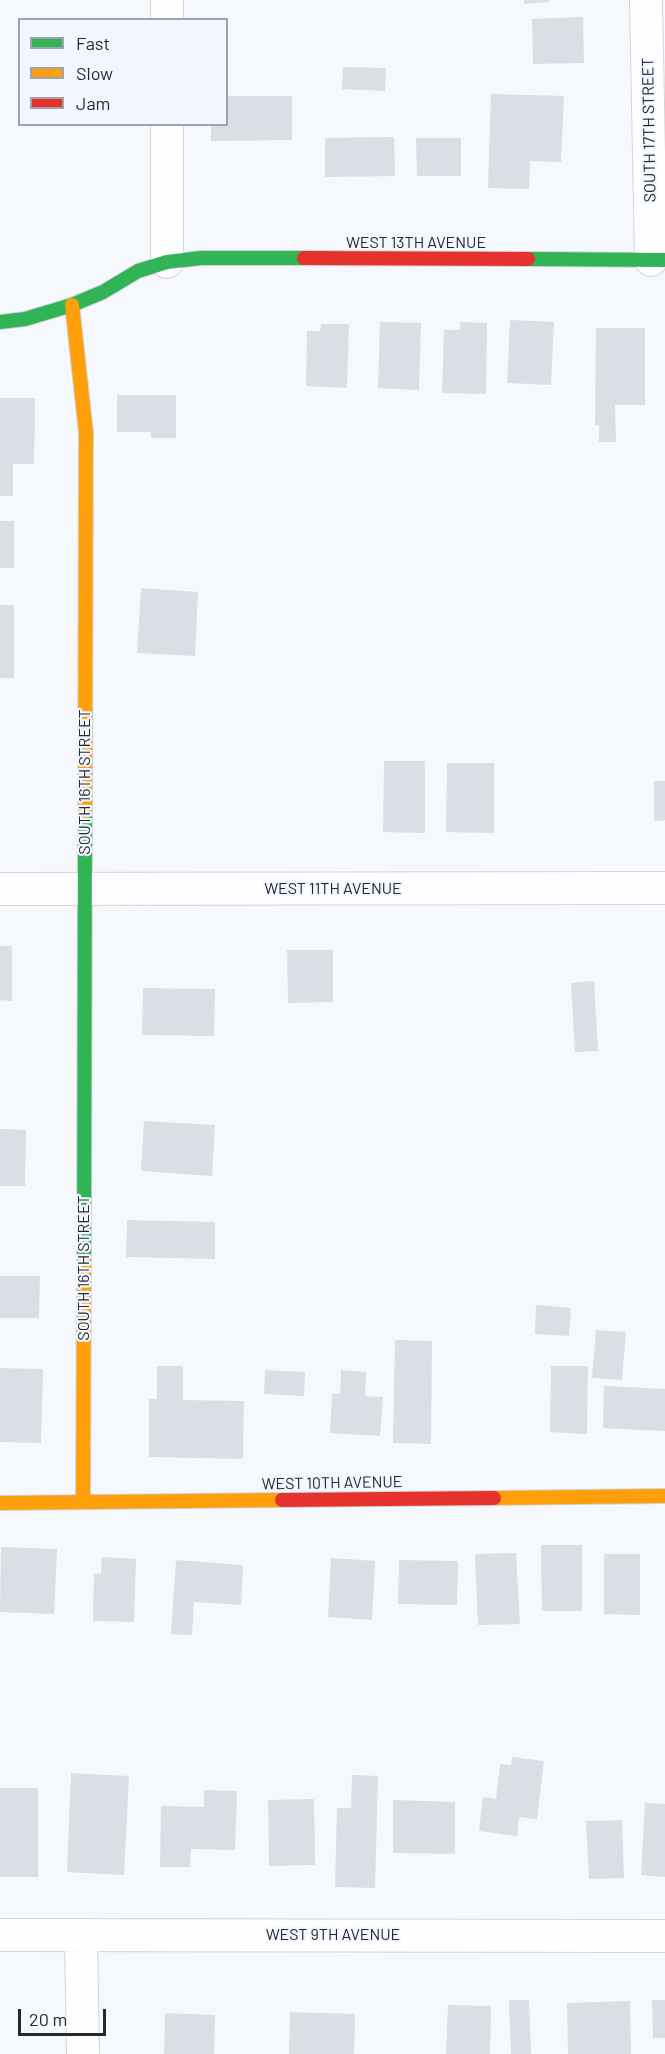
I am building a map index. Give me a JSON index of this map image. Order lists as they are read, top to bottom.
{
  "streets": {
    "street": [
      "SOUTH 17TH STREET",
      "WEST 13TH AVENUE",
      "SOUTH 16TH STREET",
      "WEST 11TH AVENUE",
      "WEST 10TH AVENUE",
      "WEST 9TH AVENUE"
    ]
  },
  "crossings": [
    ["SOUTH 17TH STREET", "WEST 13TH AVENUE"],
    ["SOUTH 16TH STREET", "WEST 11TH AVENUE"],
    ["SOUTH 16TH STREET", "WEST 10TH AVENUE"]
  ],
  "legend": ["Fast", "Slow", "Jam"],
  "scale_bar": "20 m"
}
